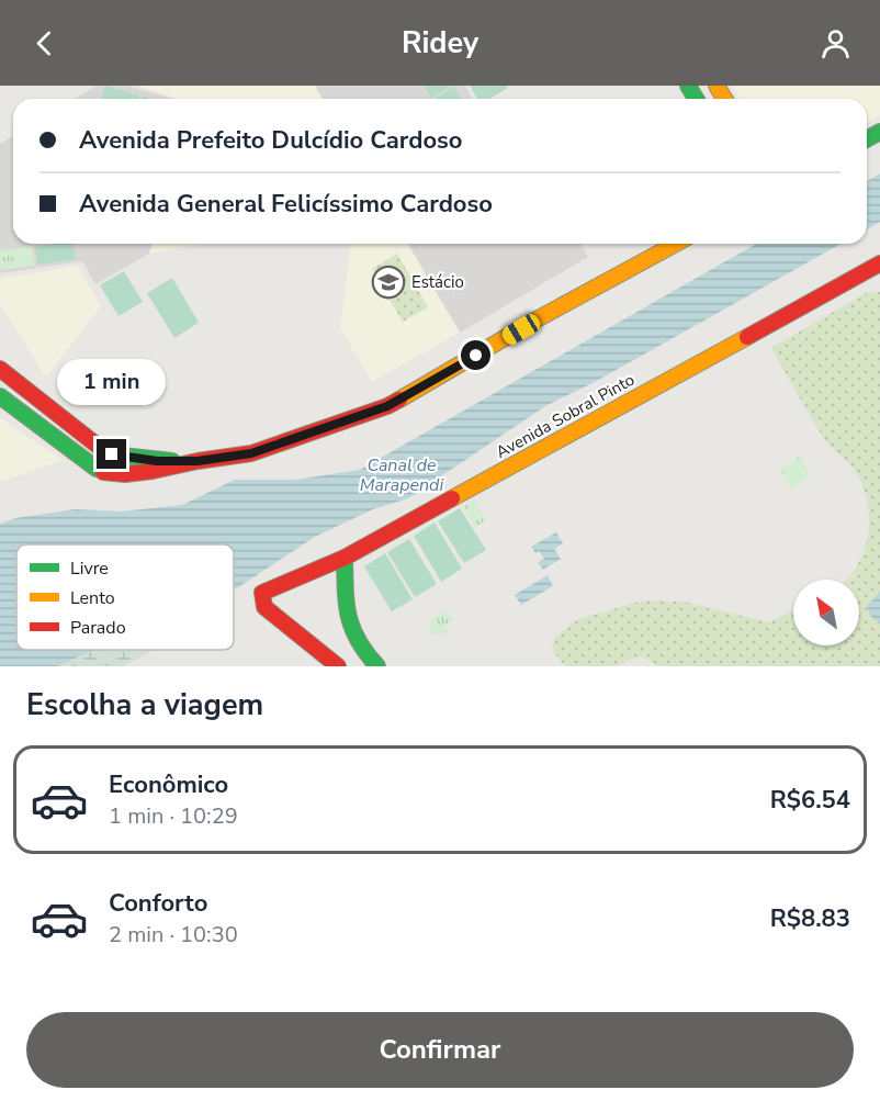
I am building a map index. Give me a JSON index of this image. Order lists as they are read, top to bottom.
{
  "streets": {
    "street": ["Avenida Sobral Pinto"]
  },
  "water": ["Canal de Marapendi"],
  "places": {
    "school or university": ["Estácio"]
  },
  "legend": ["Livre", "Lento", "Parado"],
  "north": "top left",
  "page": {
    "header": "Ridey",
    "banner": ["Avenida Prefeito Dulcídio Cardoso", "Avenida General Felicíssimo Cardoso"],
    "bubble": "1 min",
    "heading": "Escolha a viagem",
    "list": [
      {
        "name": "Econômico",
        "note": "1 min · 10:29",
        "value": "R$6.54"
      },
      {
        "name": "Conforto",
        "note": "2 min · 10:30",
        "value": "R$8.83"
      }
    ],
    "buttons": "Confirmar"
  }
}
